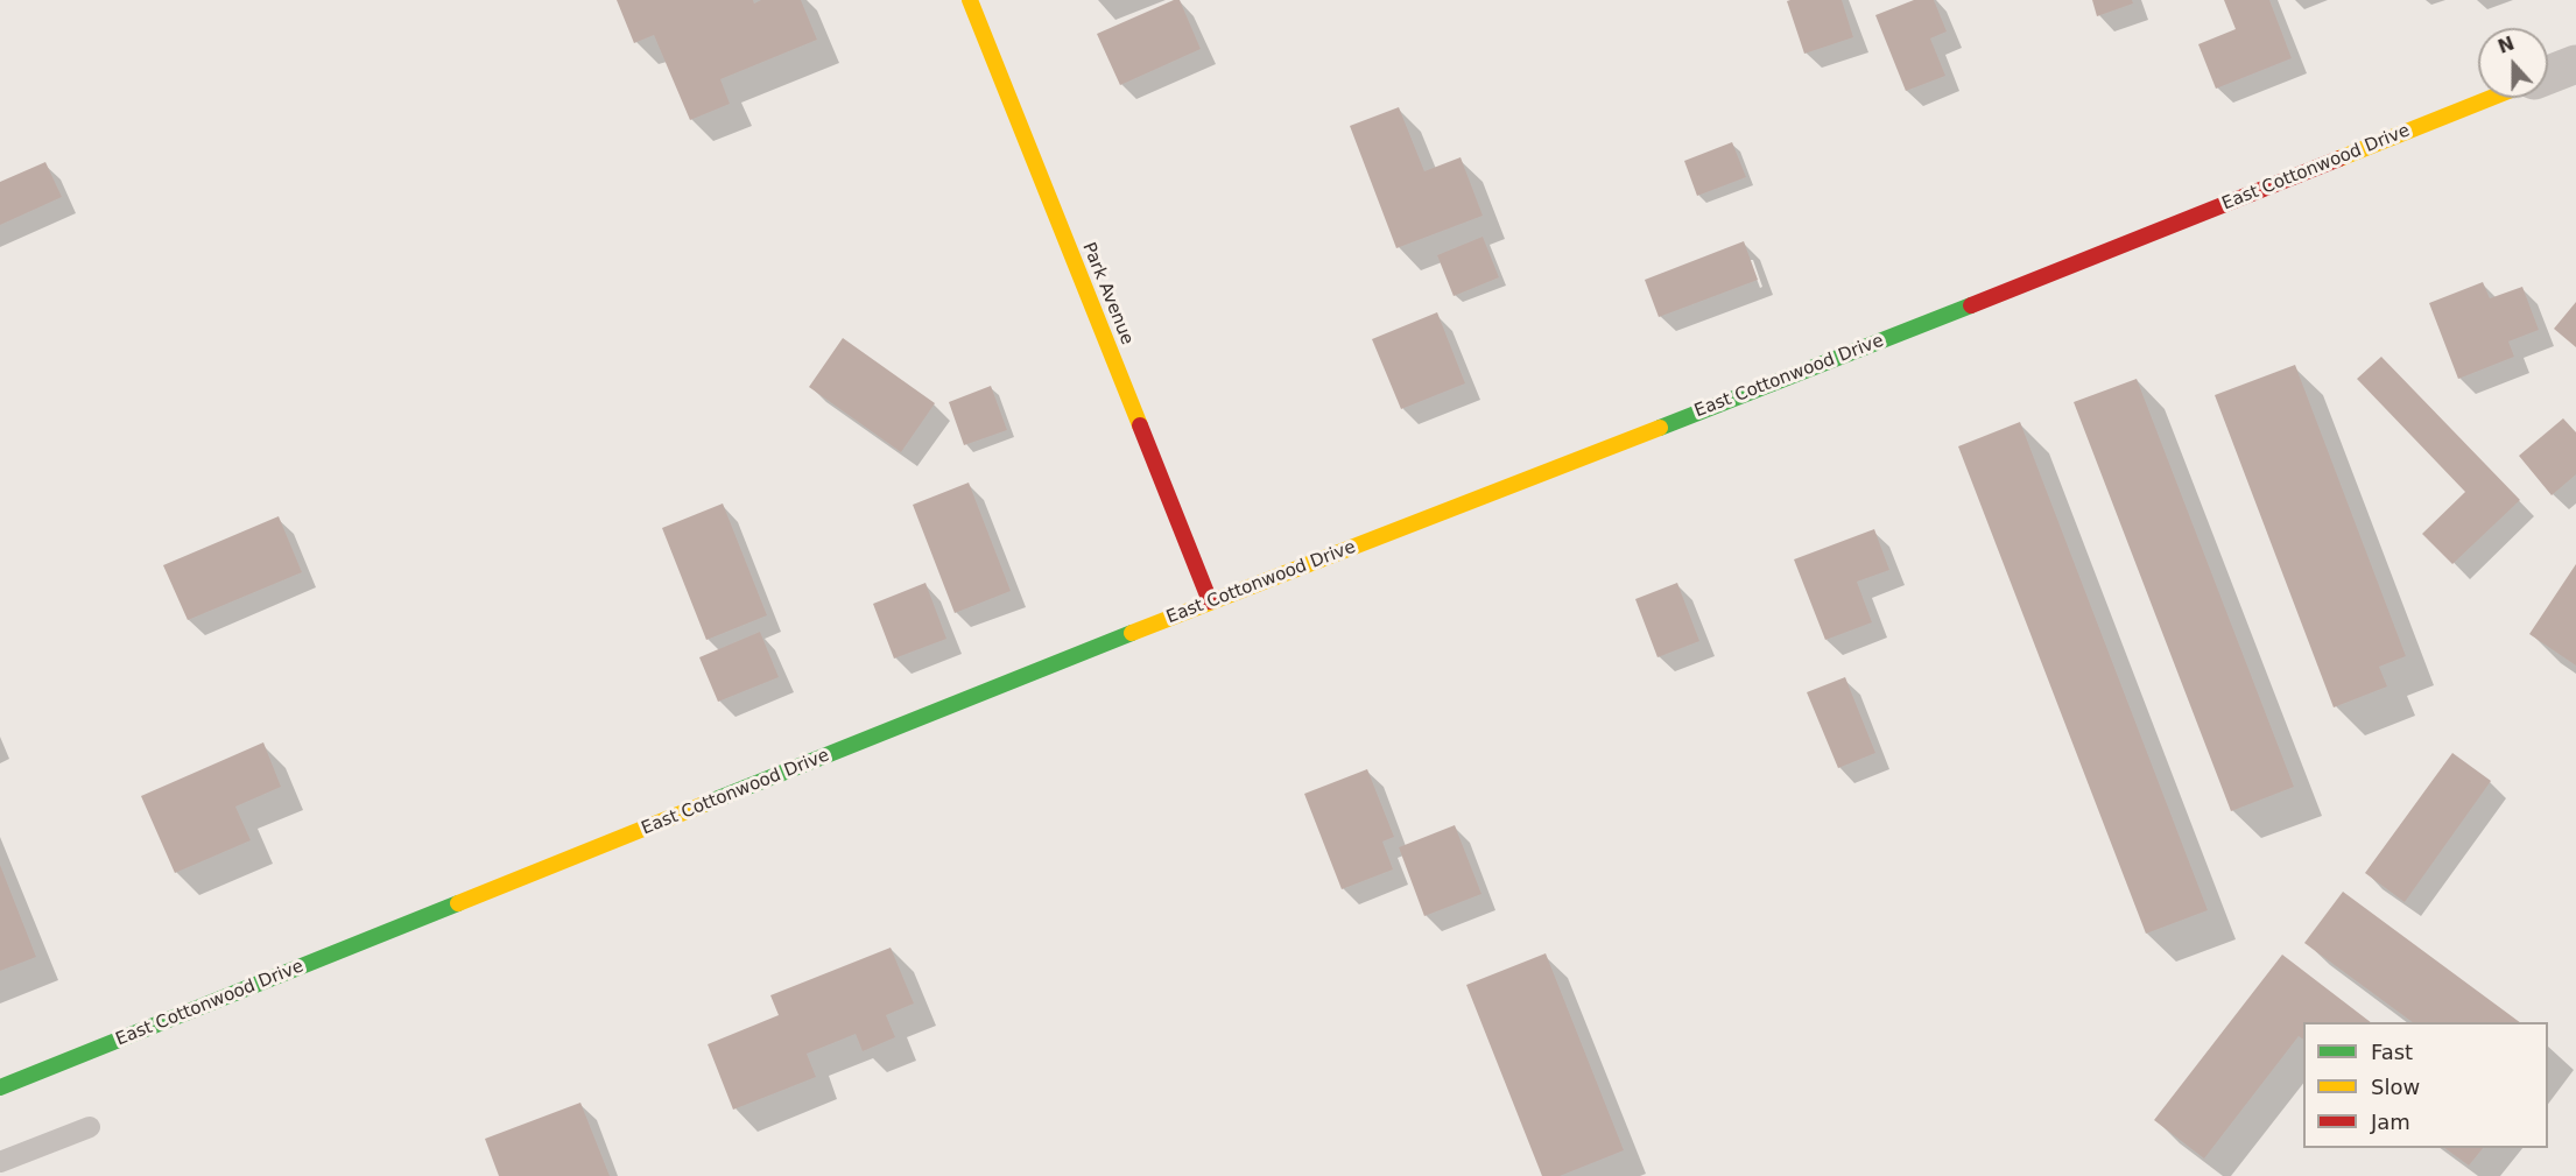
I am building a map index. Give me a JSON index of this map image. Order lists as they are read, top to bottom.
{
  "streets": {
    "street": ["East Cottonwood Drive", "Park Avenue"]
  },
  "crossings": [
    ["East Cottonwood Drive", "Park Avenue"]
  ],
  "legend": ["Fast", "Slow", "Jam"],
  "north": "top"
}
